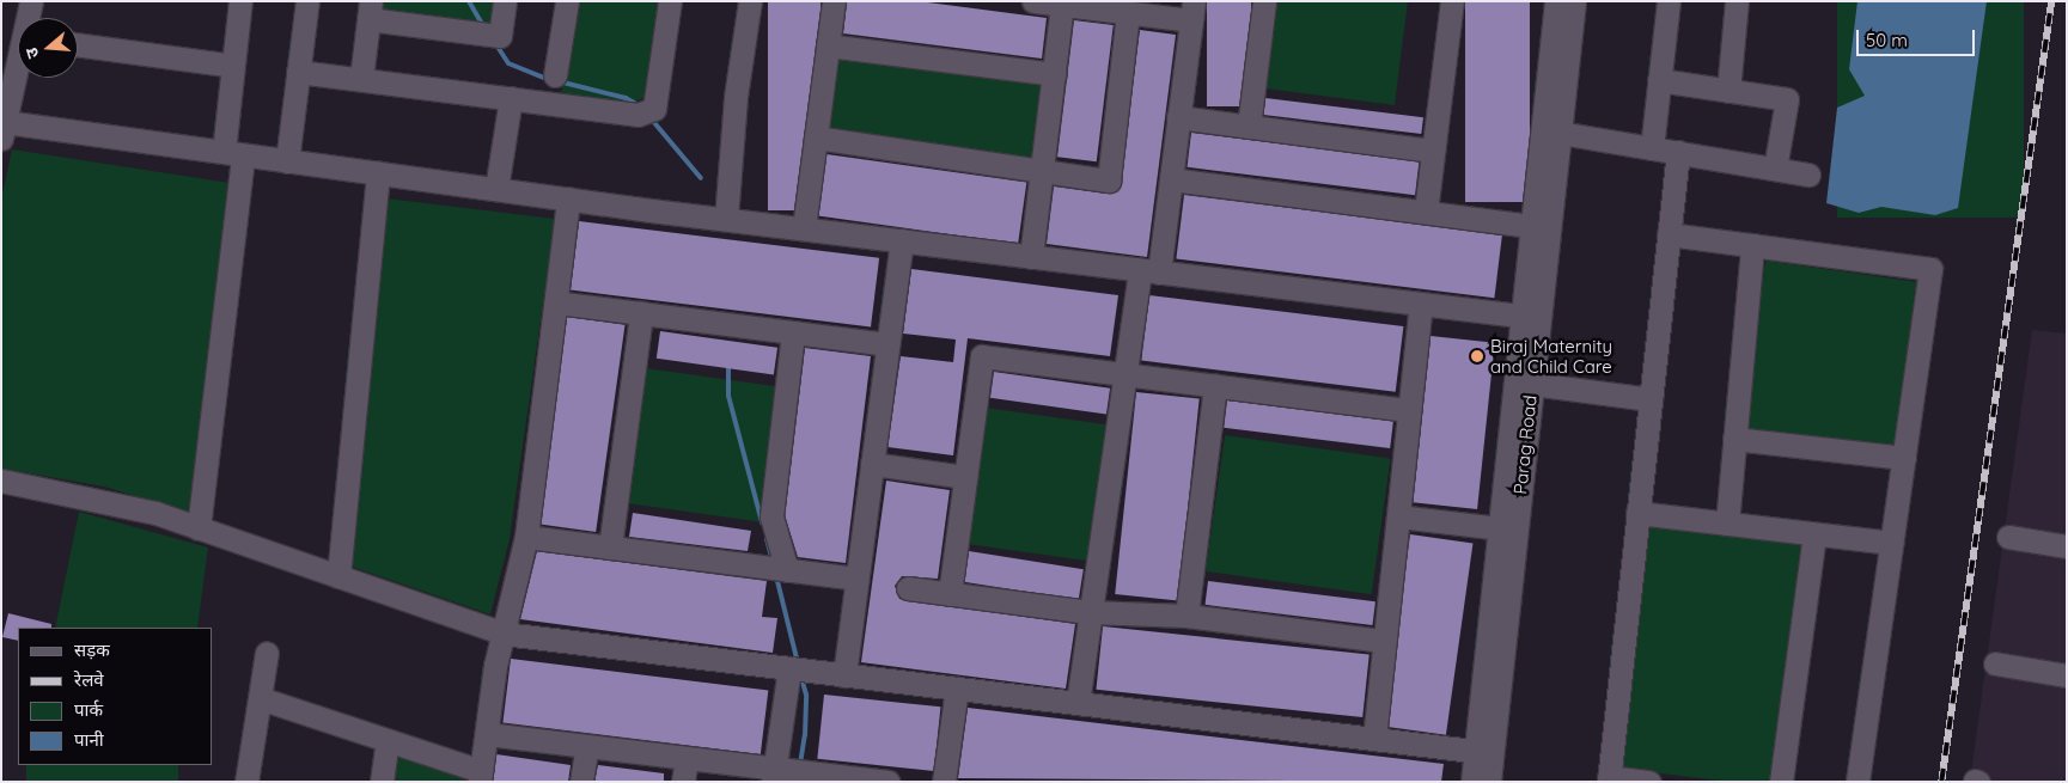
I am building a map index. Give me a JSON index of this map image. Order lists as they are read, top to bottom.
{
  "streets": {
    "street": ["Parag Road"]
  },
  "places": ["Biraj Maternity and Child Care"],
  "legend": [
    "सड़क",
    "रेलवे",
    "पार्क",
    "पानी"
  ],
  "scale_bar": "50 m",
  "north": "left"
}
